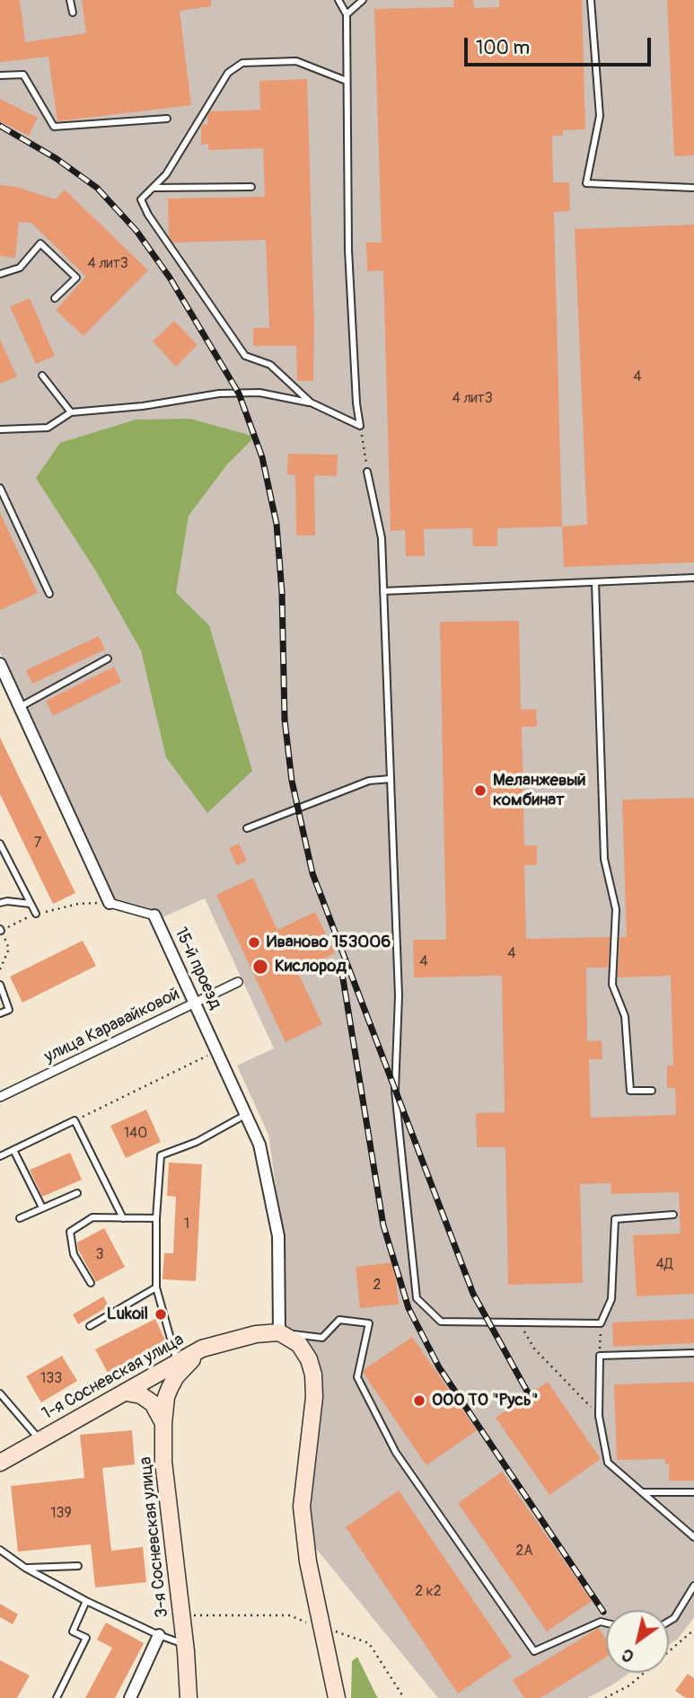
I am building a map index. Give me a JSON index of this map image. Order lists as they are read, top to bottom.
{
  "streets": {
    "main road": ["1-я Сосневская улица", "3-я Сосневская улица"],
    "street": ["15-й проезд", "улица Каравайковой"]
  },
  "crossings": [
    ["15-й проезд", "улица Каравайковой"],
    ["15-й проезд", "1-я Сосневская улица"],
    ["1-я Сосневская улица", "3-я Сосневская улица"]
  ],
  "places": [
    "Меланжевый комбинат",
    "Иваново 153006",
    "Кислород",
    "Lukoil",
    "ООО ТО \"Русь\""
  ],
  "house_numbers": [
    "4 лит3",
    "4",
    "4 лит3",
    "7",
    "4",
    "4",
    "140",
    "1",
    "3",
    "4Д",
    "2",
    "133",
    "139",
    "2А",
    "2 к2"
  ],
  "scale_bar": "100 m",
  "north": "bottom left"
}
